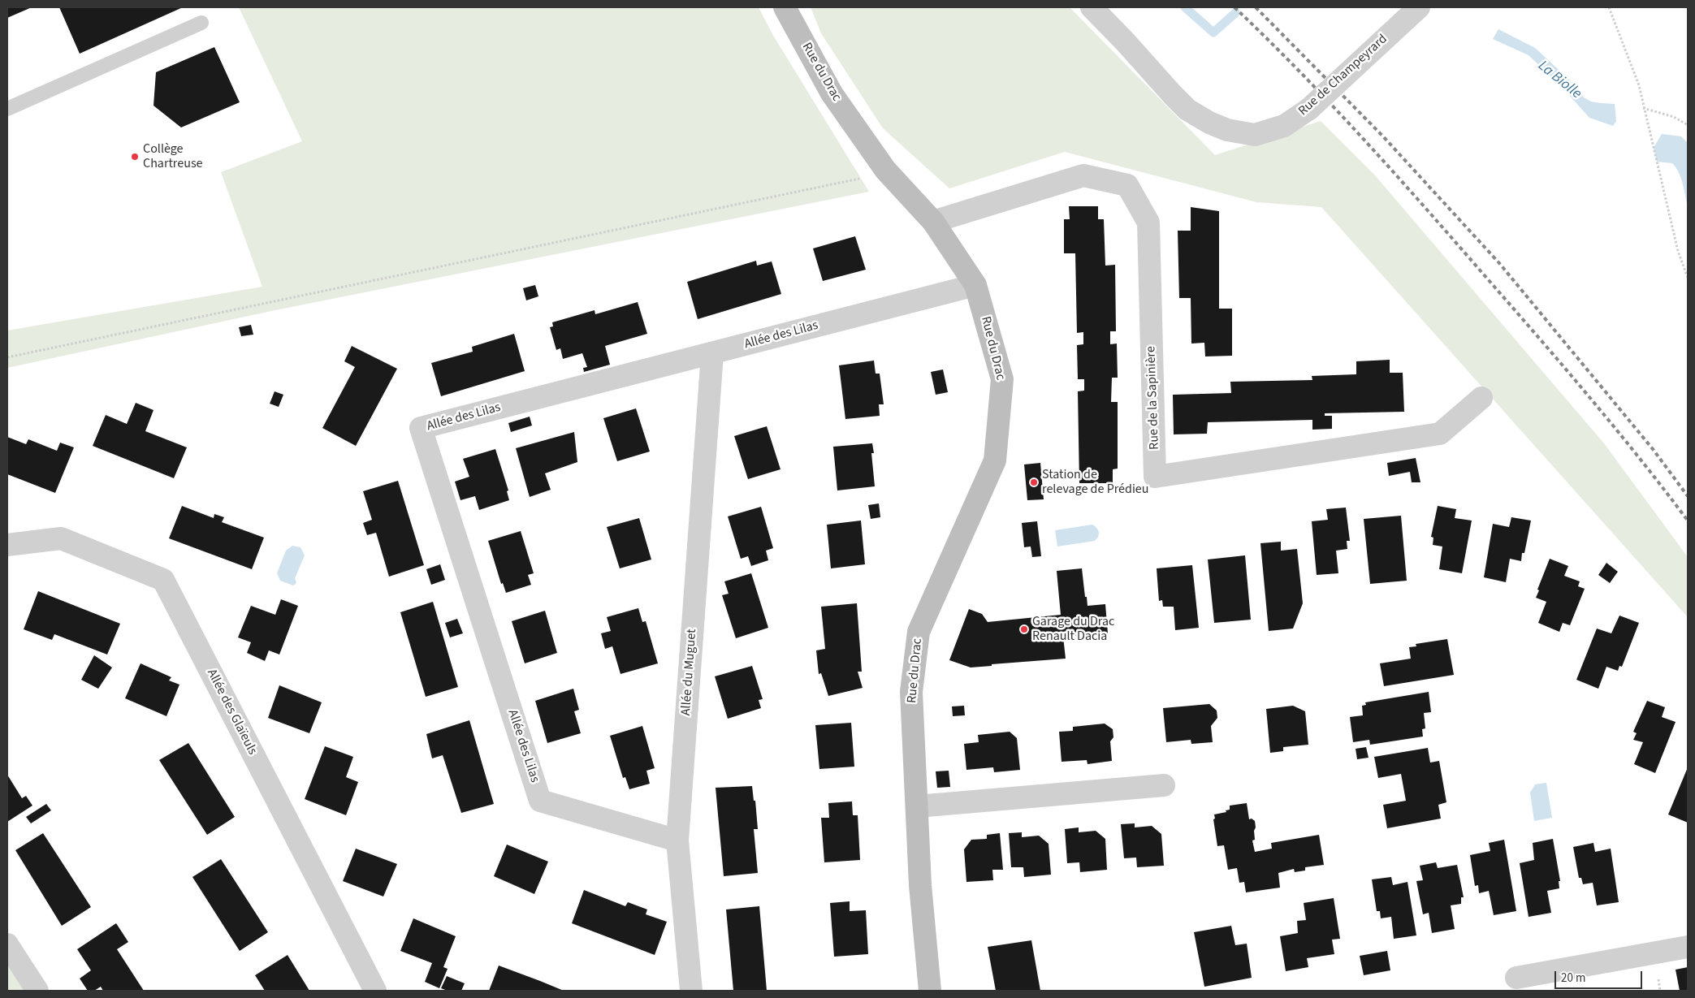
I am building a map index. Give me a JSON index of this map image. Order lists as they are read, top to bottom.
{
  "streets": {
    "street": [
      "Rue du Drac",
      "Rue de Champeyrard",
      "Allée des Lilas",
      "Rue de la Sapinière",
      "Allée du Muguet",
      "Allée des Glaïeuls"
    ]
  },
  "crossings": [
    ["Rue du Drac", "Allée des Lilas"],
    ["Rue du Drac", "Rue de la Sapinière"],
    ["Allée des Lilas", "Allée du Muguet"]
  ],
  "water": ["La Biolle"],
  "places": ["Collège Chartreuse", "Station de relevage de Prédieu", "Garage du Drac Renault Dacia"],
  "scale_bar": "20 m"
}
